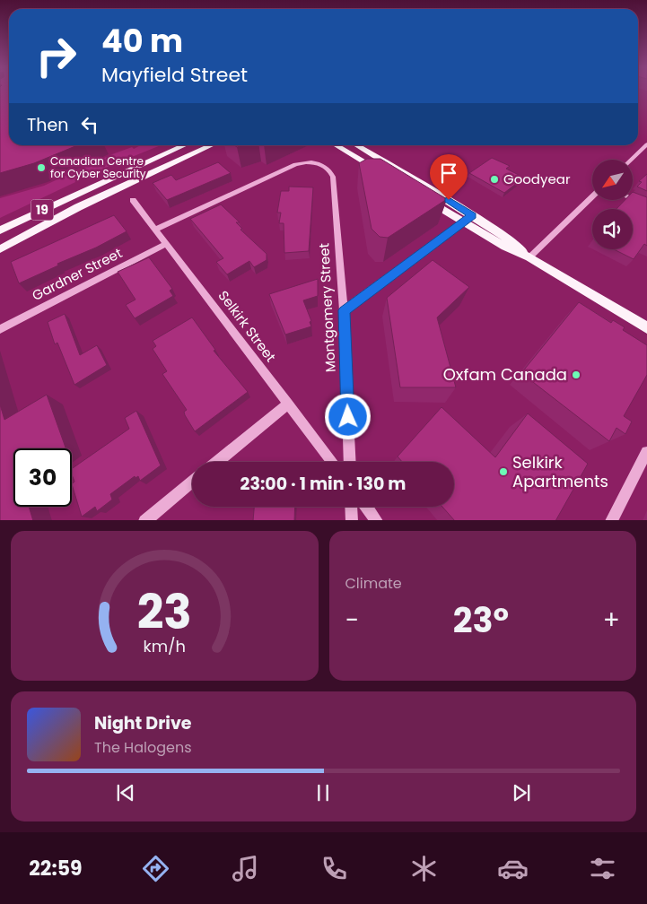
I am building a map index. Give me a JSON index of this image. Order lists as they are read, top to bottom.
{
  "streets": {
    "main road": ["19"],
    "street": ["Gardner Street", "Montgomery Street", "Selkirk Street"]
  },
  "crossings": [
    ["Gardner Street", "Selkirk Street"],
    ["Montgomery Street", "Selkirk Street"]
  ],
  "places": [
    "Canadian Centre for Cyber Security",
    "Goodyear",
    "Oxfam Canada",
    "Selkirk Apartments"
  ],
  "north": "bottom left",
  "page": {
    "turn": ["40 m", "Mayfield Street"],
    "then": "Then",
    "limit": "30",
    "trip": "23:00 · 1 min · 130 m",
    "tile": "Climate",
    "heat": ["−", "23°", "+"],
    "song": ["Night Drive", "The Halogens"],
    "tabs": "22:59",
    "gauge": ["23", "km/h"]
  }
}
